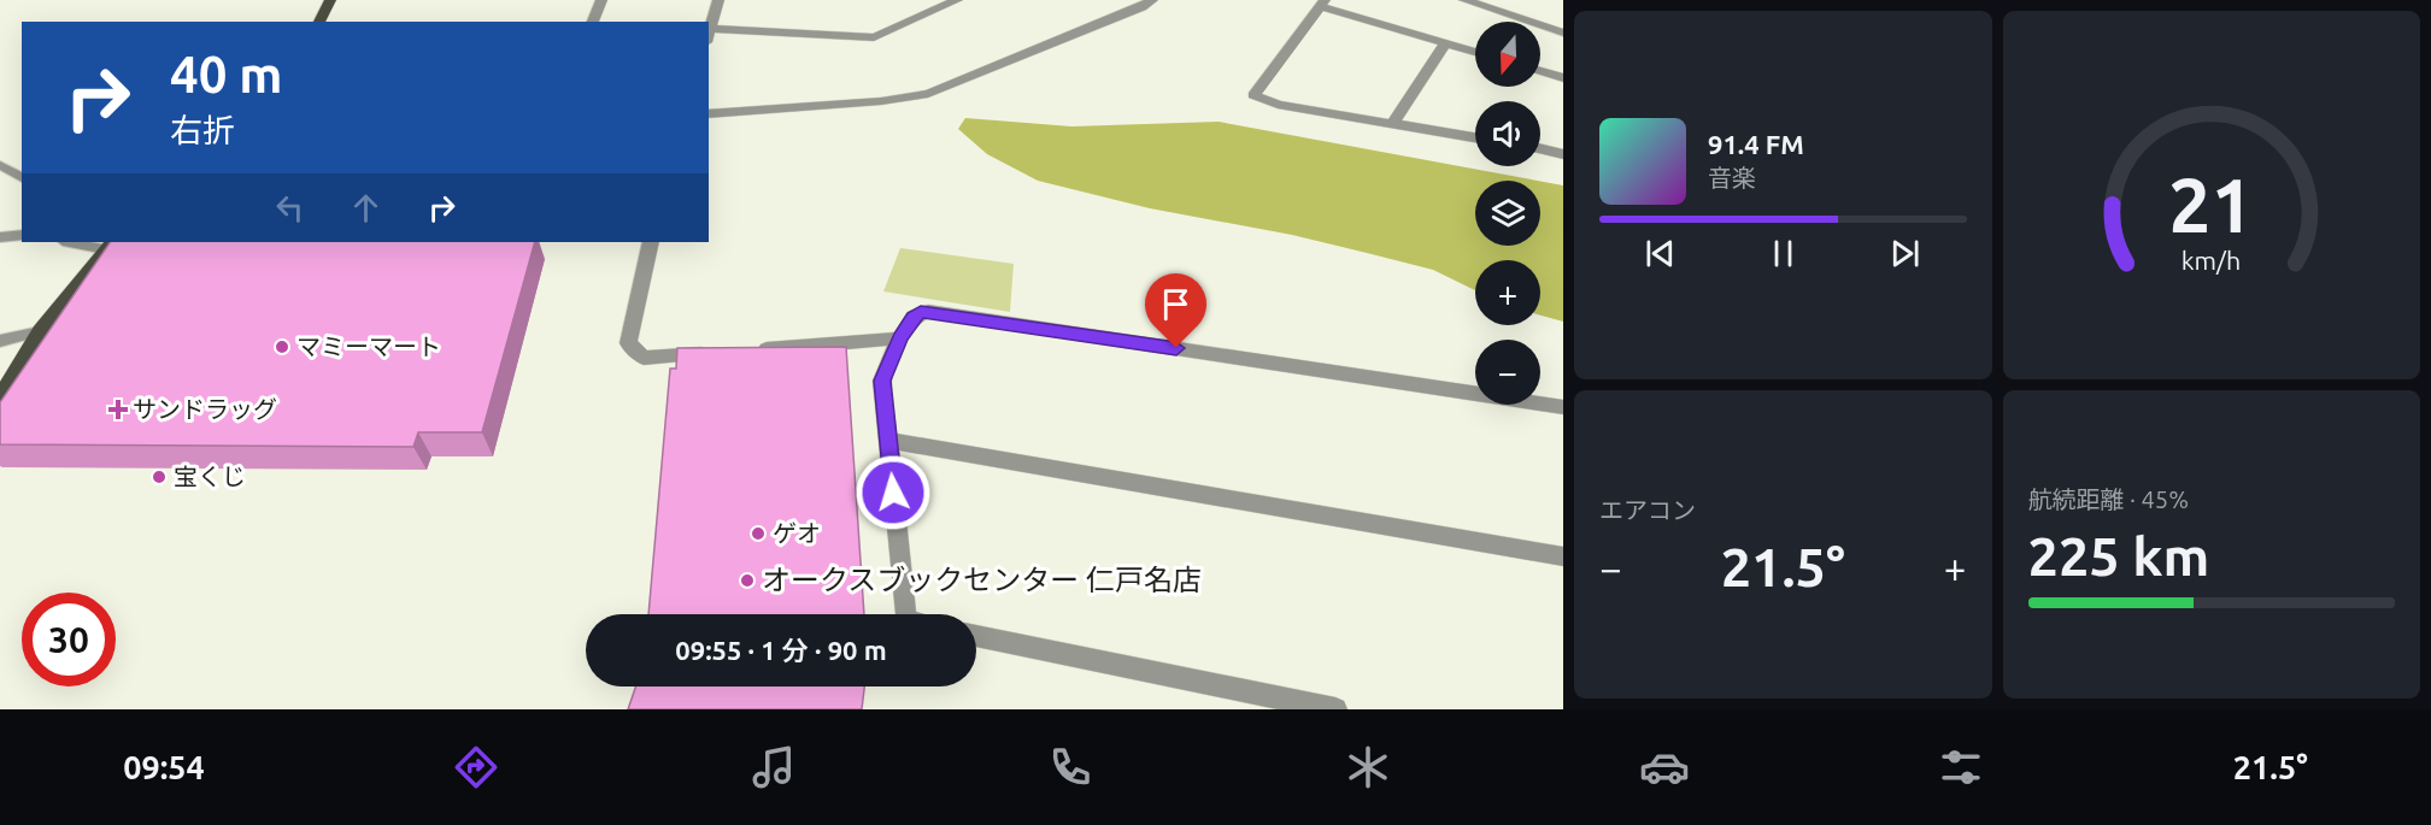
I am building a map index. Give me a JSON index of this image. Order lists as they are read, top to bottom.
{
  "places": {
    "other": [
      "マミーマート",
      "宝くじ",
      "ゲオ",
      "オークスブックセンター 仁戸名店"
    ],
    "health": ["サンドラッグ"]
  },
  "north": "bottom",
  "page": {
    "map_buttons": ["+", "−"],
    "turn": ["40 m", "右折"],
    "song": ["91.4 FM", "音楽"],
    "tile": [
      "エアコン",
      ["航続距離 · 45%", "225 km"]
    ],
    "heat": ["−", "21.5°", "+"],
    "limit": "30",
    "trip": "09:55 · 1 分 · 90 m",
    "tabs": ["09:54", "21.5°"],
    "gauge": ["21", "km/h"]
  }
}
